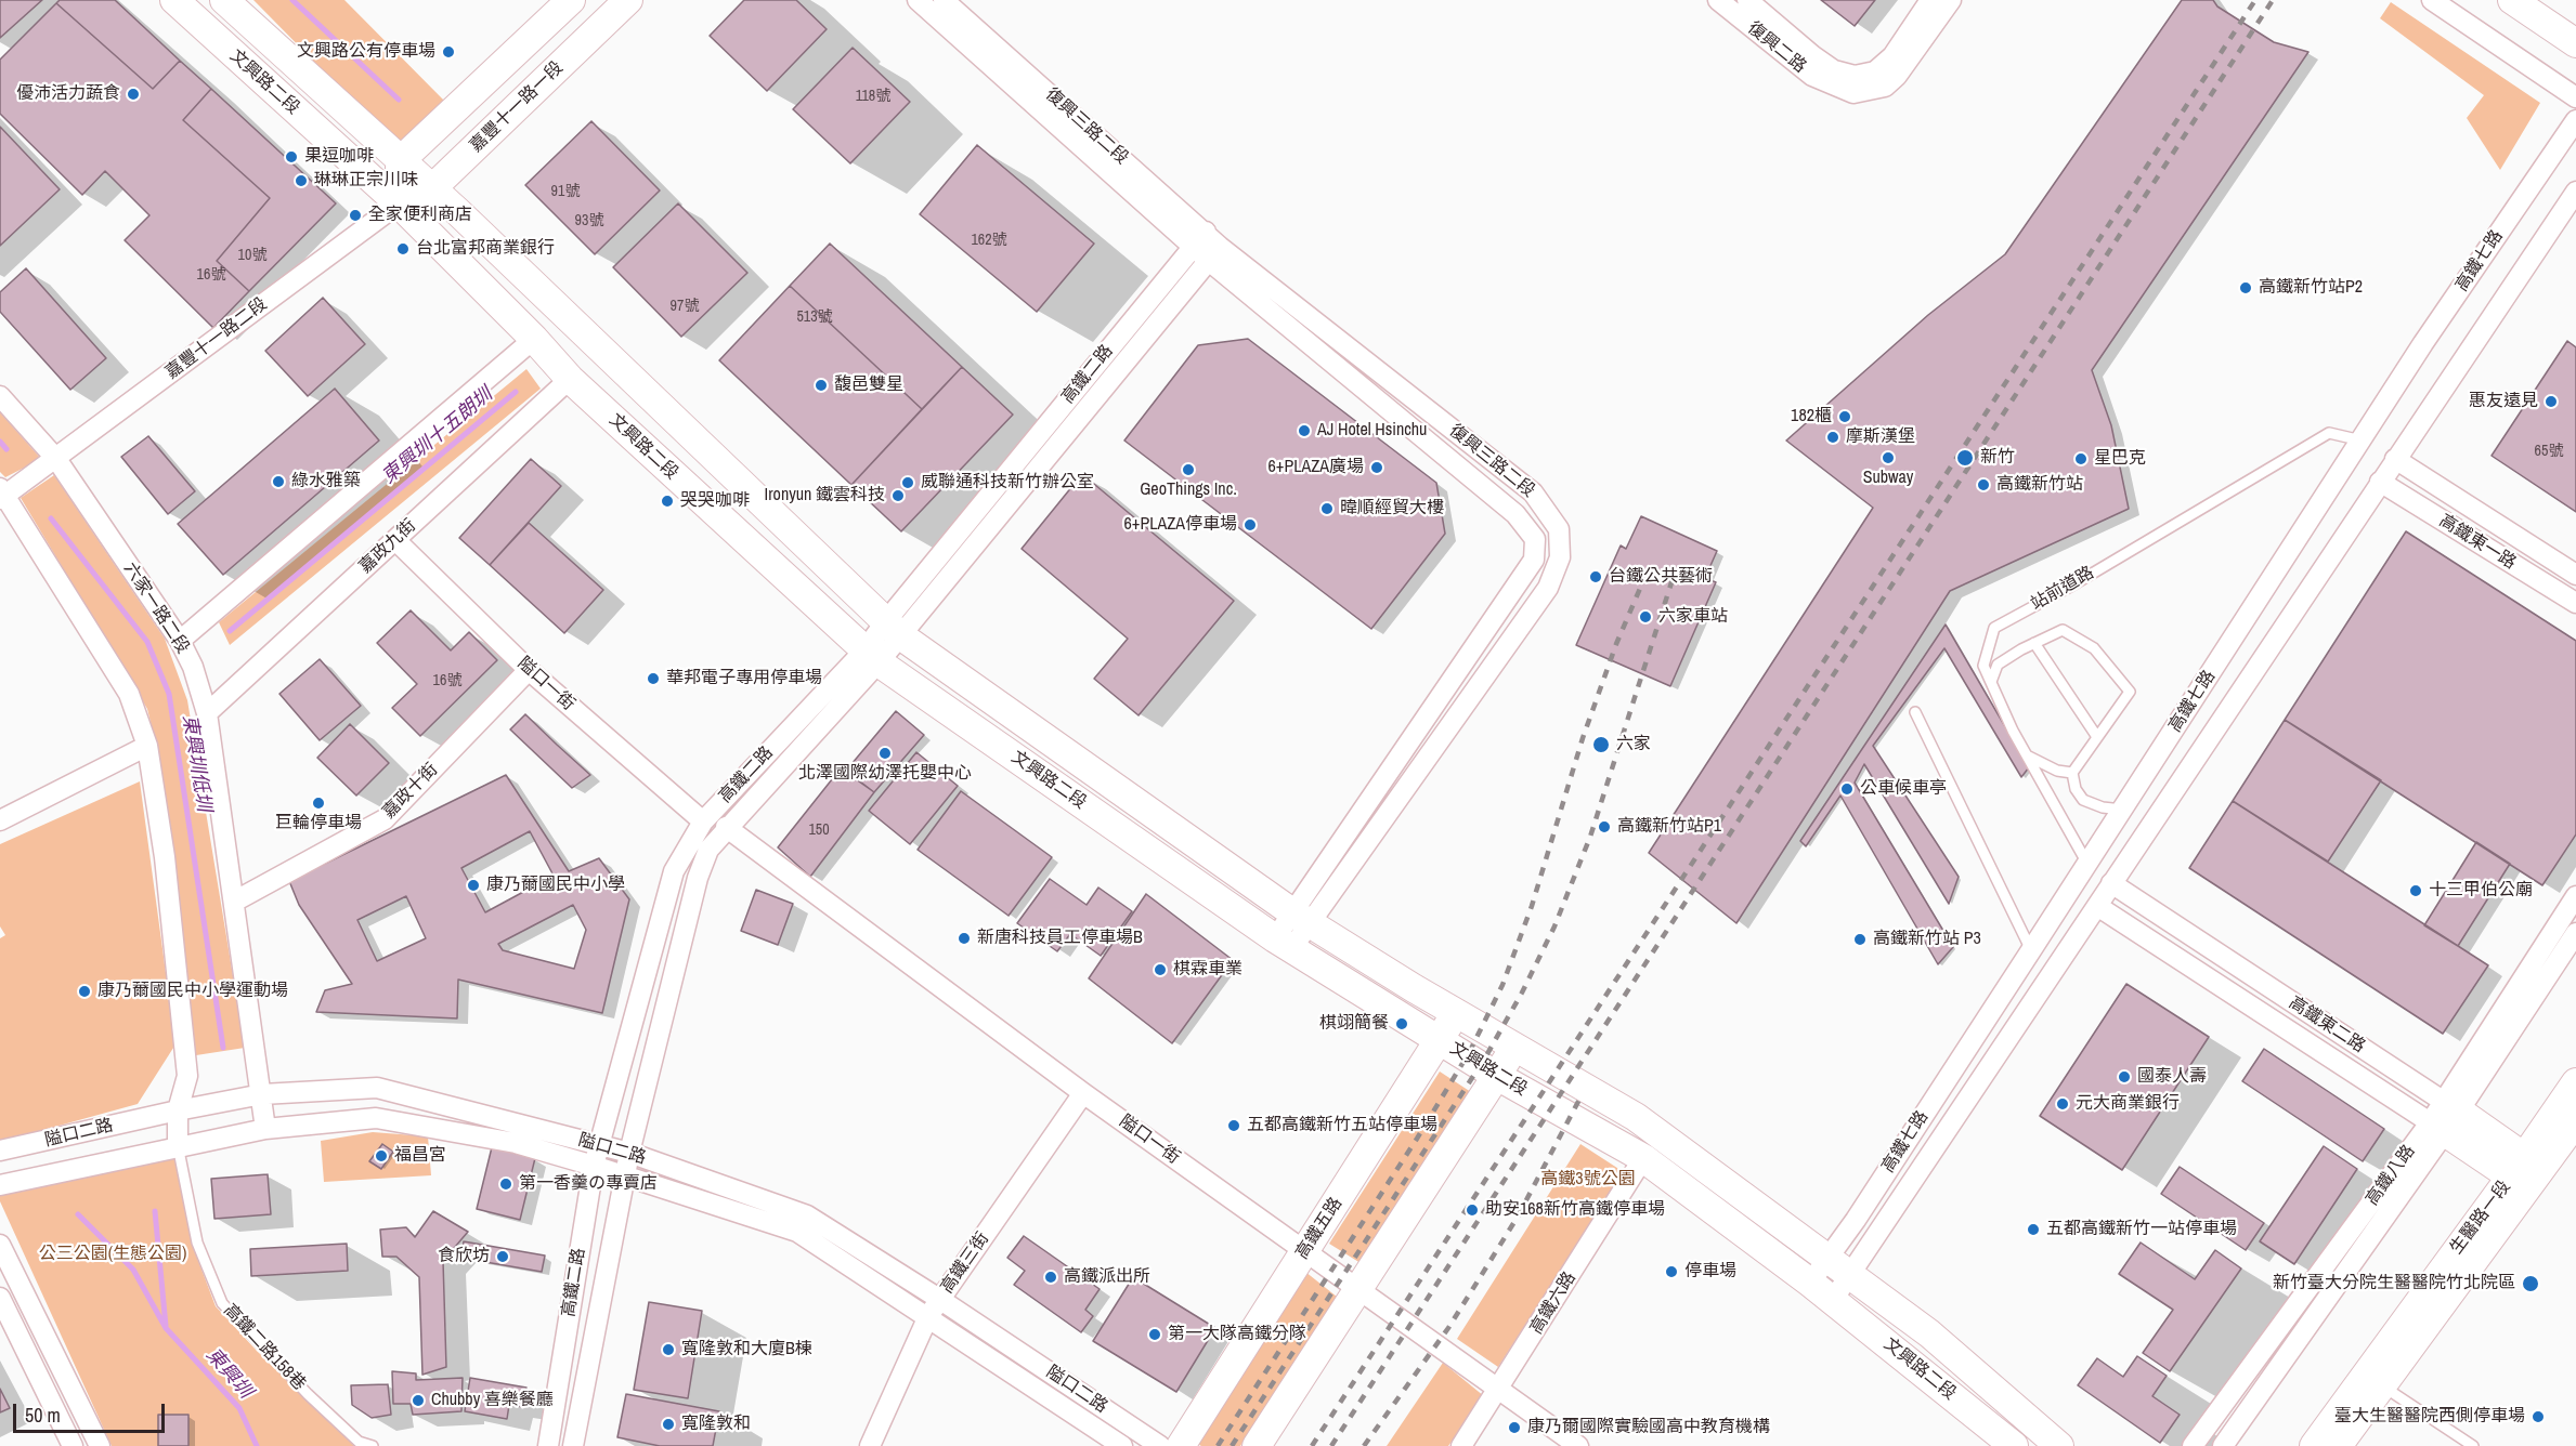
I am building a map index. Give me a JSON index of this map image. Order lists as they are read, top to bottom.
{
  "streets": {
    "street": [
      "復興二路",
      "文興路二段",
      "嘉豐十一路一段",
      "復興三路二段",
      "高鐵七路",
      "嘉豐十一路二段",
      "高鐵二路",
      "高鐵東一路",
      "嘉政九街",
      "六家一路二段",
      "隘口一街",
      "嘉政十街",
      "高鐵東二路",
      "隘口二路",
      "高鐵八路",
      "生醫路一段",
      "高鐵五路",
      "高鐵三街",
      "高鐵六路"
    ],
    "lane": ["站前道路", "高鐵二路158巷"]
  },
  "crossings": [
    ["文興路二段", "嘉豐十一路一段"],
    ["文興路二段", "復興三路二段"],
    ["文興路二段", "高鐵七路"],
    ["文興路二段", "嘉豐十一路二段"],
    ["文興路二段", "高鐵二路"],
    ["文興路二段", "嘉政九街"],
    ["文興路二段", "高鐵五路"],
    ["文興路二段", "高鐵六路"],
    ["嘉豐十一路一段", "嘉豐十一路二段"],
    ["復興三路二段", "高鐵二路"],
    ["高鐵七路", "高鐵東一路"],
    ["高鐵七路", "站前道路"],
    ["高鐵七路", "高鐵東二路"],
    ["嘉豐十一路二段", "六家一路二段"],
    ["高鐵二路", "隘口一街"],
    ["高鐵二路", "隘口二路"],
    ["嘉政九街", "六家一路二段"],
    ["嘉政九街", "隘口一街"],
    ["六家一路二段", "嘉政十街"],
    ["六家一路二段", "隘口二路"],
    ["隘口一街", "嘉政十街"],
    ["隘口一街", "高鐵五路"],
    ["隘口一街", "高鐵三街"],
    ["隘口一街", "高鐵六路"],
    ["高鐵東二路", "高鐵八路"],
    ["高鐵東二路", "生醫路一段"],
    ["隘口二路", "高鐵三街"],
    ["隘口二路", "高鐵二路158巷"]
  ],
  "water": ["東興圳十五朗圳", "東興圳低圳", "東興圳"],
  "parks": ["高鐵3號公園", "公三公園(生態公園)"],
  "places": [
    "文興路公有停車場",
    "優沛活力蔬食",
    "果逗咖啡",
    "琳琳正宗川味",
    "全家便利商店",
    "台北富邦商業銀行",
    "高鐵新竹站P2",
    "馥邑雙星",
    "惠友遠見",
    "182櫃",
    "AJ Hotel Hsinchu",
    "摩斯漢堡",
    "Subway",
    "新竹",
    "星巴克",
    "6+PLAZA廣場",
    "GeoThings Inc.",
    "綠水雅築",
    "威聯通科技新竹辦公室",
    "高鐵新竹站",
    "Ironyun 鐵雲科技",
    "哭哭咖啡",
    "暐順經貿大樓",
    "6+PLAZA停車場",
    "台鐵公共藝術",
    "六家車站",
    "華邦電子專用停車場",
    "六家",
    "北澤國際幼澤托嬰中心",
    "公車候車亭",
    "巨輪停車場",
    "高鐵新竹站P1",
    "康乃薾國民中小學",
    "十三甲伯公廟",
    "新唐科技員工停車場B",
    "高鐵新竹站 P3",
    "棋霖車業",
    "康乃薾國民中小學運動場",
    "棋翊簡餐",
    "國泰人壽",
    "元大商業銀行",
    "五都高鐵新竹五站停車場",
    "福昌宮",
    "第一香羹の專賣店",
    "助安168新竹高鐵停車場",
    "五都高鐵新竹一站停車場",
    "食欣坊",
    "停車場",
    "高鐵派出所",
    "新竹臺大分院生醫醫院竹北院區",
    "第一大隊高鐵分隊",
    "寬隆敦和大廈B棟",
    "Chubby 喜樂餐廳",
    "臺大生醫醫院西側停車場",
    "寬隆敦和",
    "康乃爾國際實驗國高中教育機構"
  ],
  "house_numbers": [
    "118號",
    "91號",
    "93號",
    "162號",
    "10號",
    "16號",
    "97號",
    "513號",
    "65號",
    "16號",
    "150"
  ],
  "scale_bar": "50 m"
}
